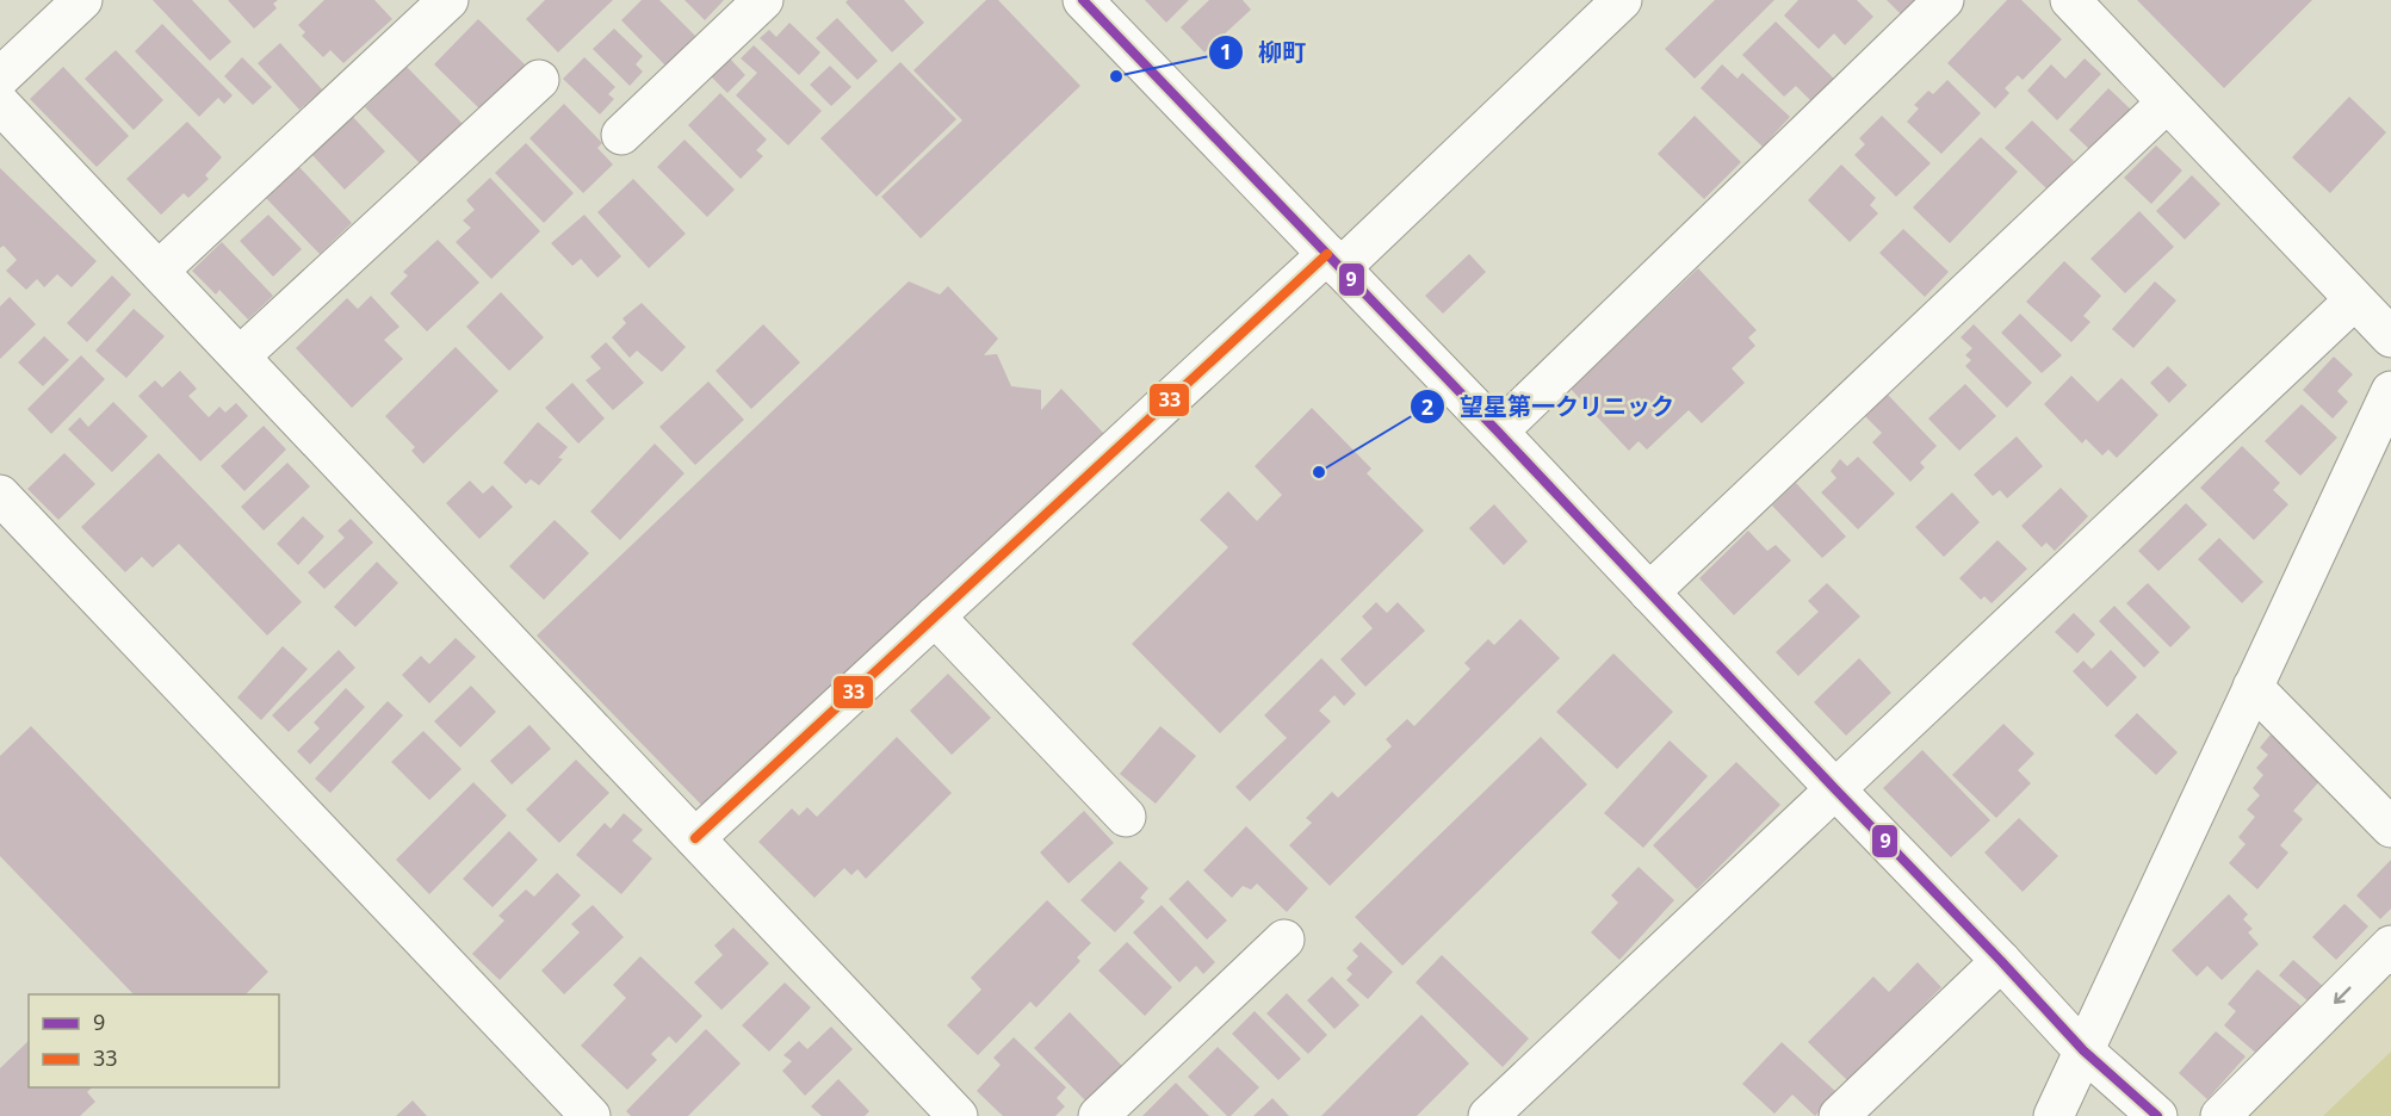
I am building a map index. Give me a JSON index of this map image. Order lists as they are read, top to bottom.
{
  "places": ["柳町", "望星第一クリニック"],
  "lines": ["transit line 9", "transit line 33"],
  "legend": ["9", "33"]
}
